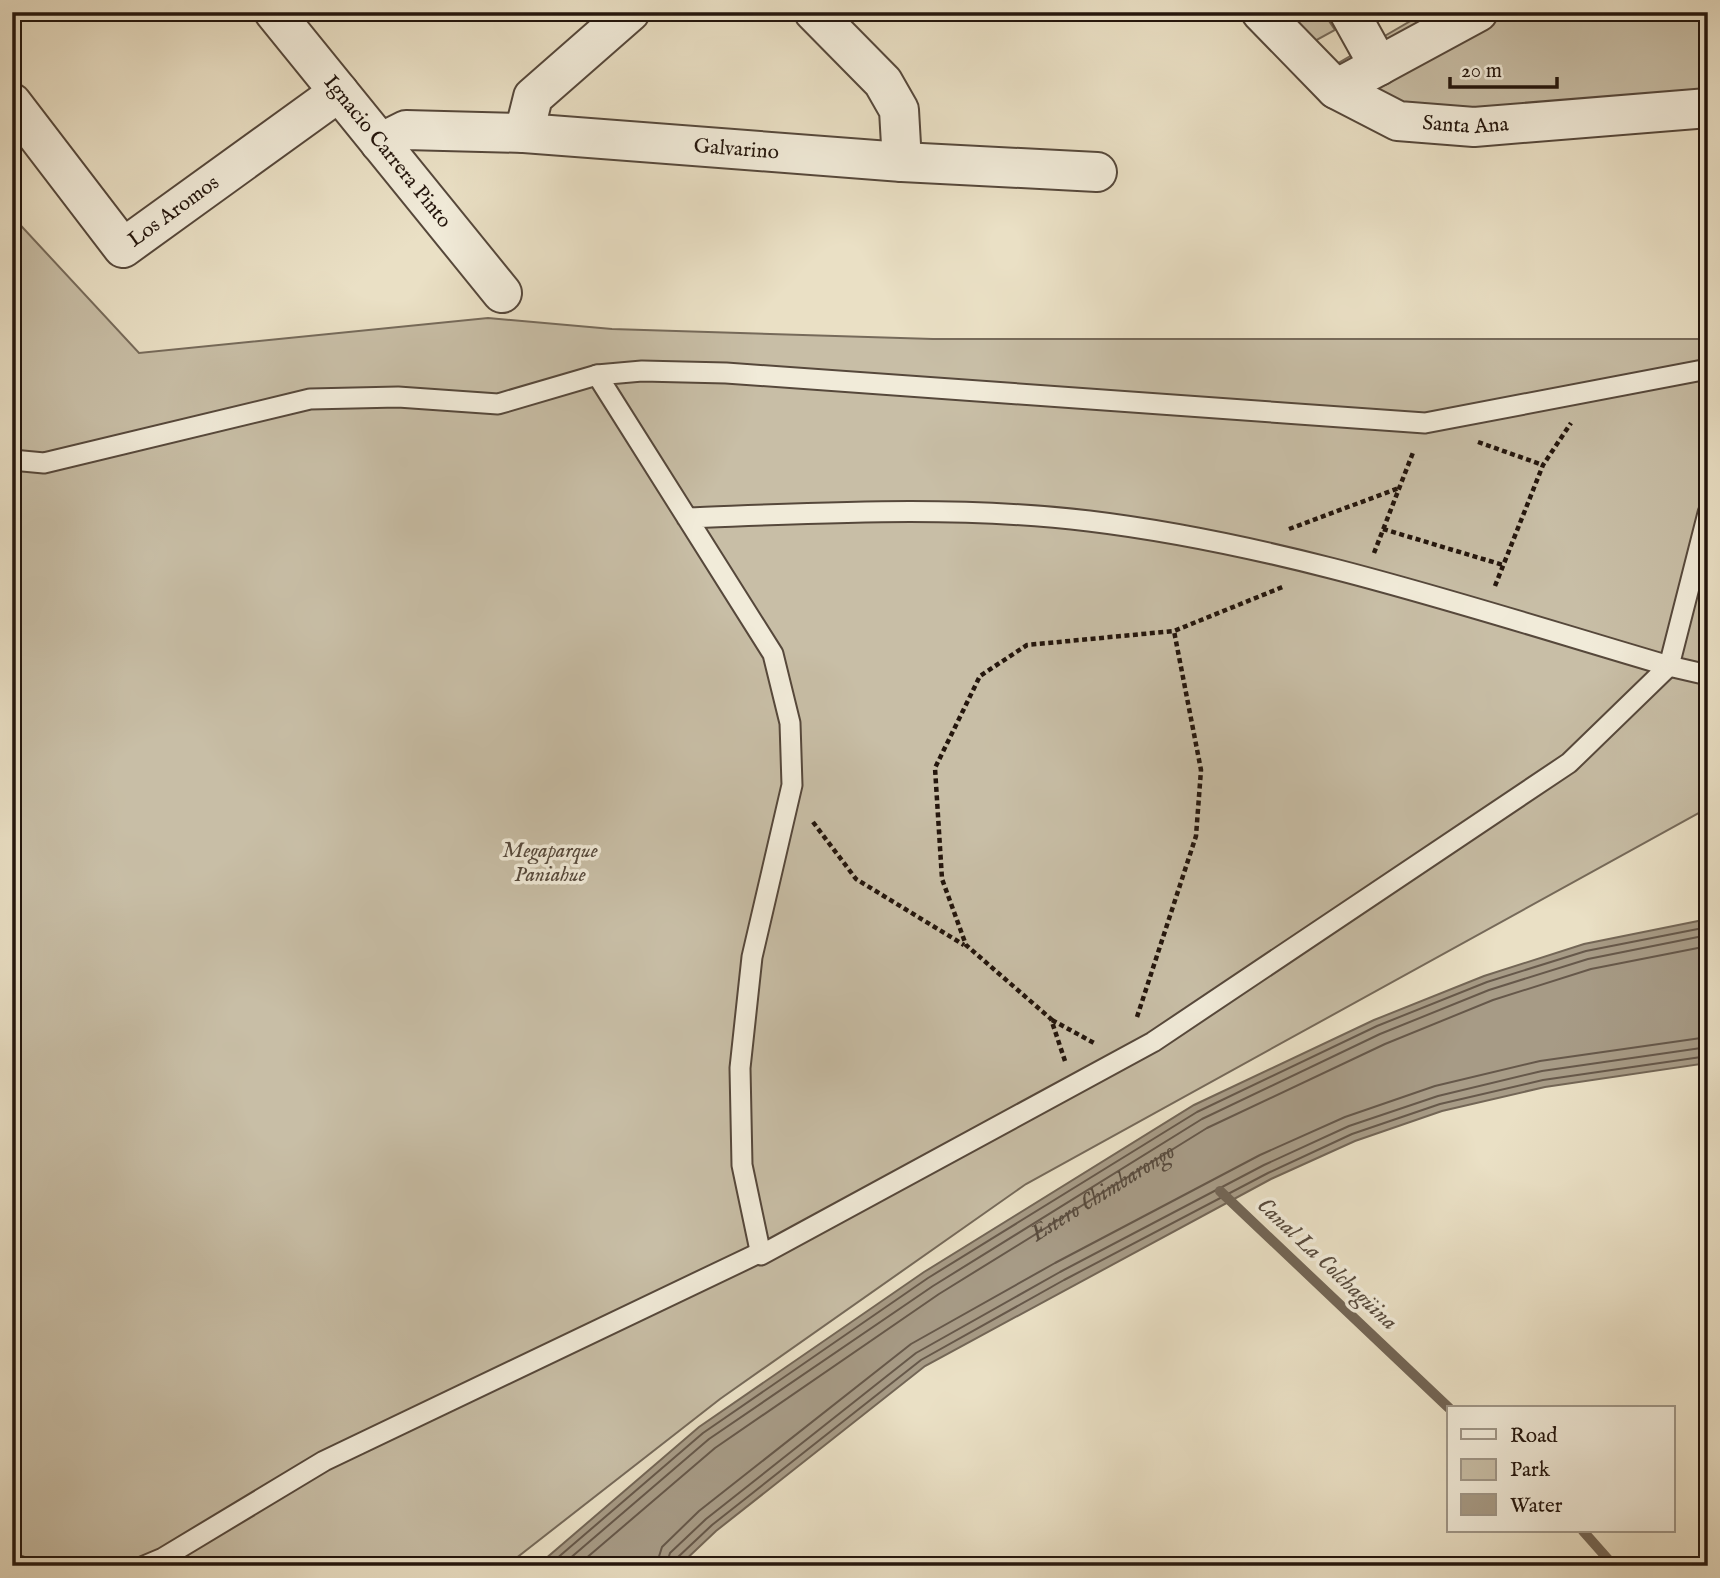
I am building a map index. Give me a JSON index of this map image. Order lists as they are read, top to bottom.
{
  "streets": {
    "street": [
      "Santa Ana",
      "Galvarino",
      "Ignacio Carrera Pinto",
      "Los Aromos"
    ]
  },
  "crossings": [
    ["Galvarino", "Ignacio Carrera Pinto"],
    ["Ignacio Carrera Pinto", "Los Aromos"]
  ],
  "water": ["Estero Chimbarongo", "Canal La Colchagüina"],
  "parks": ["Megaparque Paniahue"],
  "legend": ["Road", "Park", "Water"],
  "scale_bar": "20 m"
}
